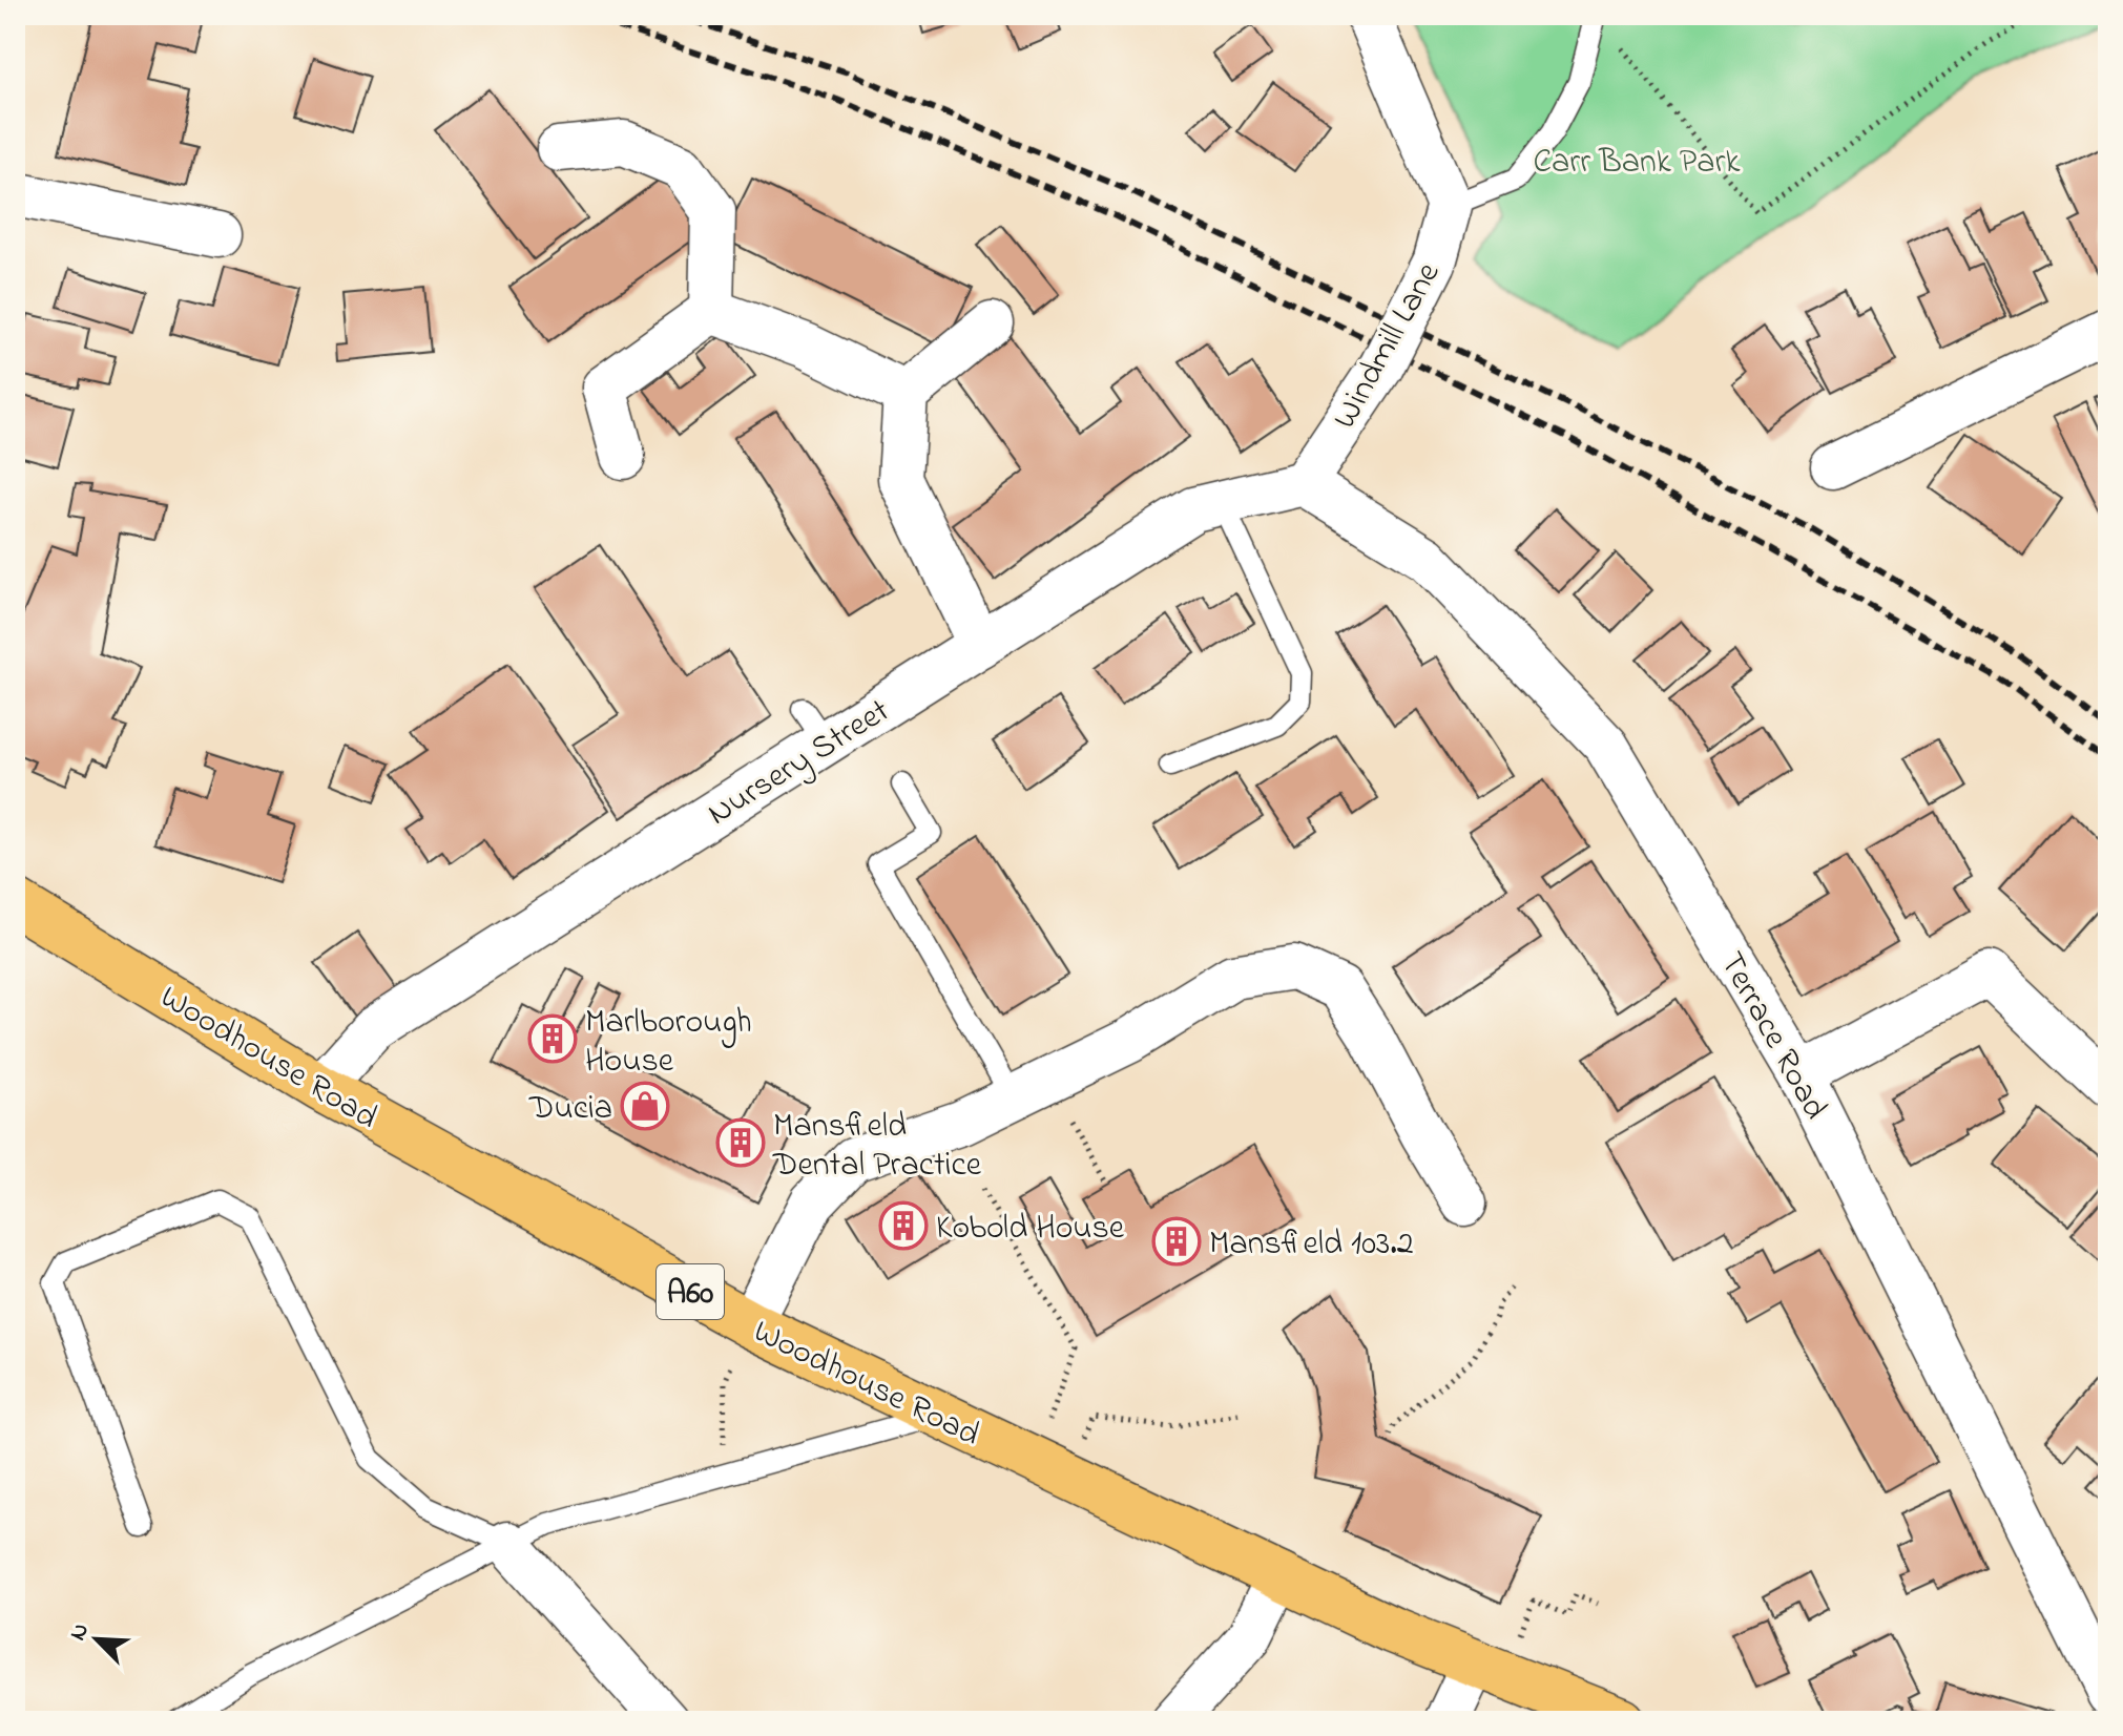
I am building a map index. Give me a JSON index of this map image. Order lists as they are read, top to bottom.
{
  "streets": {
    "highway": ["Woodhouse Road", "A60"],
    "street": ["Windmill Lane", "Nursery Street", "Terrace Road"]
  },
  "crossings": [
    ["Windmill Lane", "Nursery Street"],
    ["Windmill Lane", "Terrace Road"],
    ["Nursery Street", "Terrace Road"],
    ["Nursery Street", "Woodhouse Road"]
  ],
  "parks": ["Carr Bank Park"],
  "places": {
    "building": [
      "Marlborough House",
      "Mansfield Dental Practice",
      "Kobold House",
      "Mansfield 103.2"
    ],
    "shop": ["Ducia"]
  },
  "north": "top left"
}
